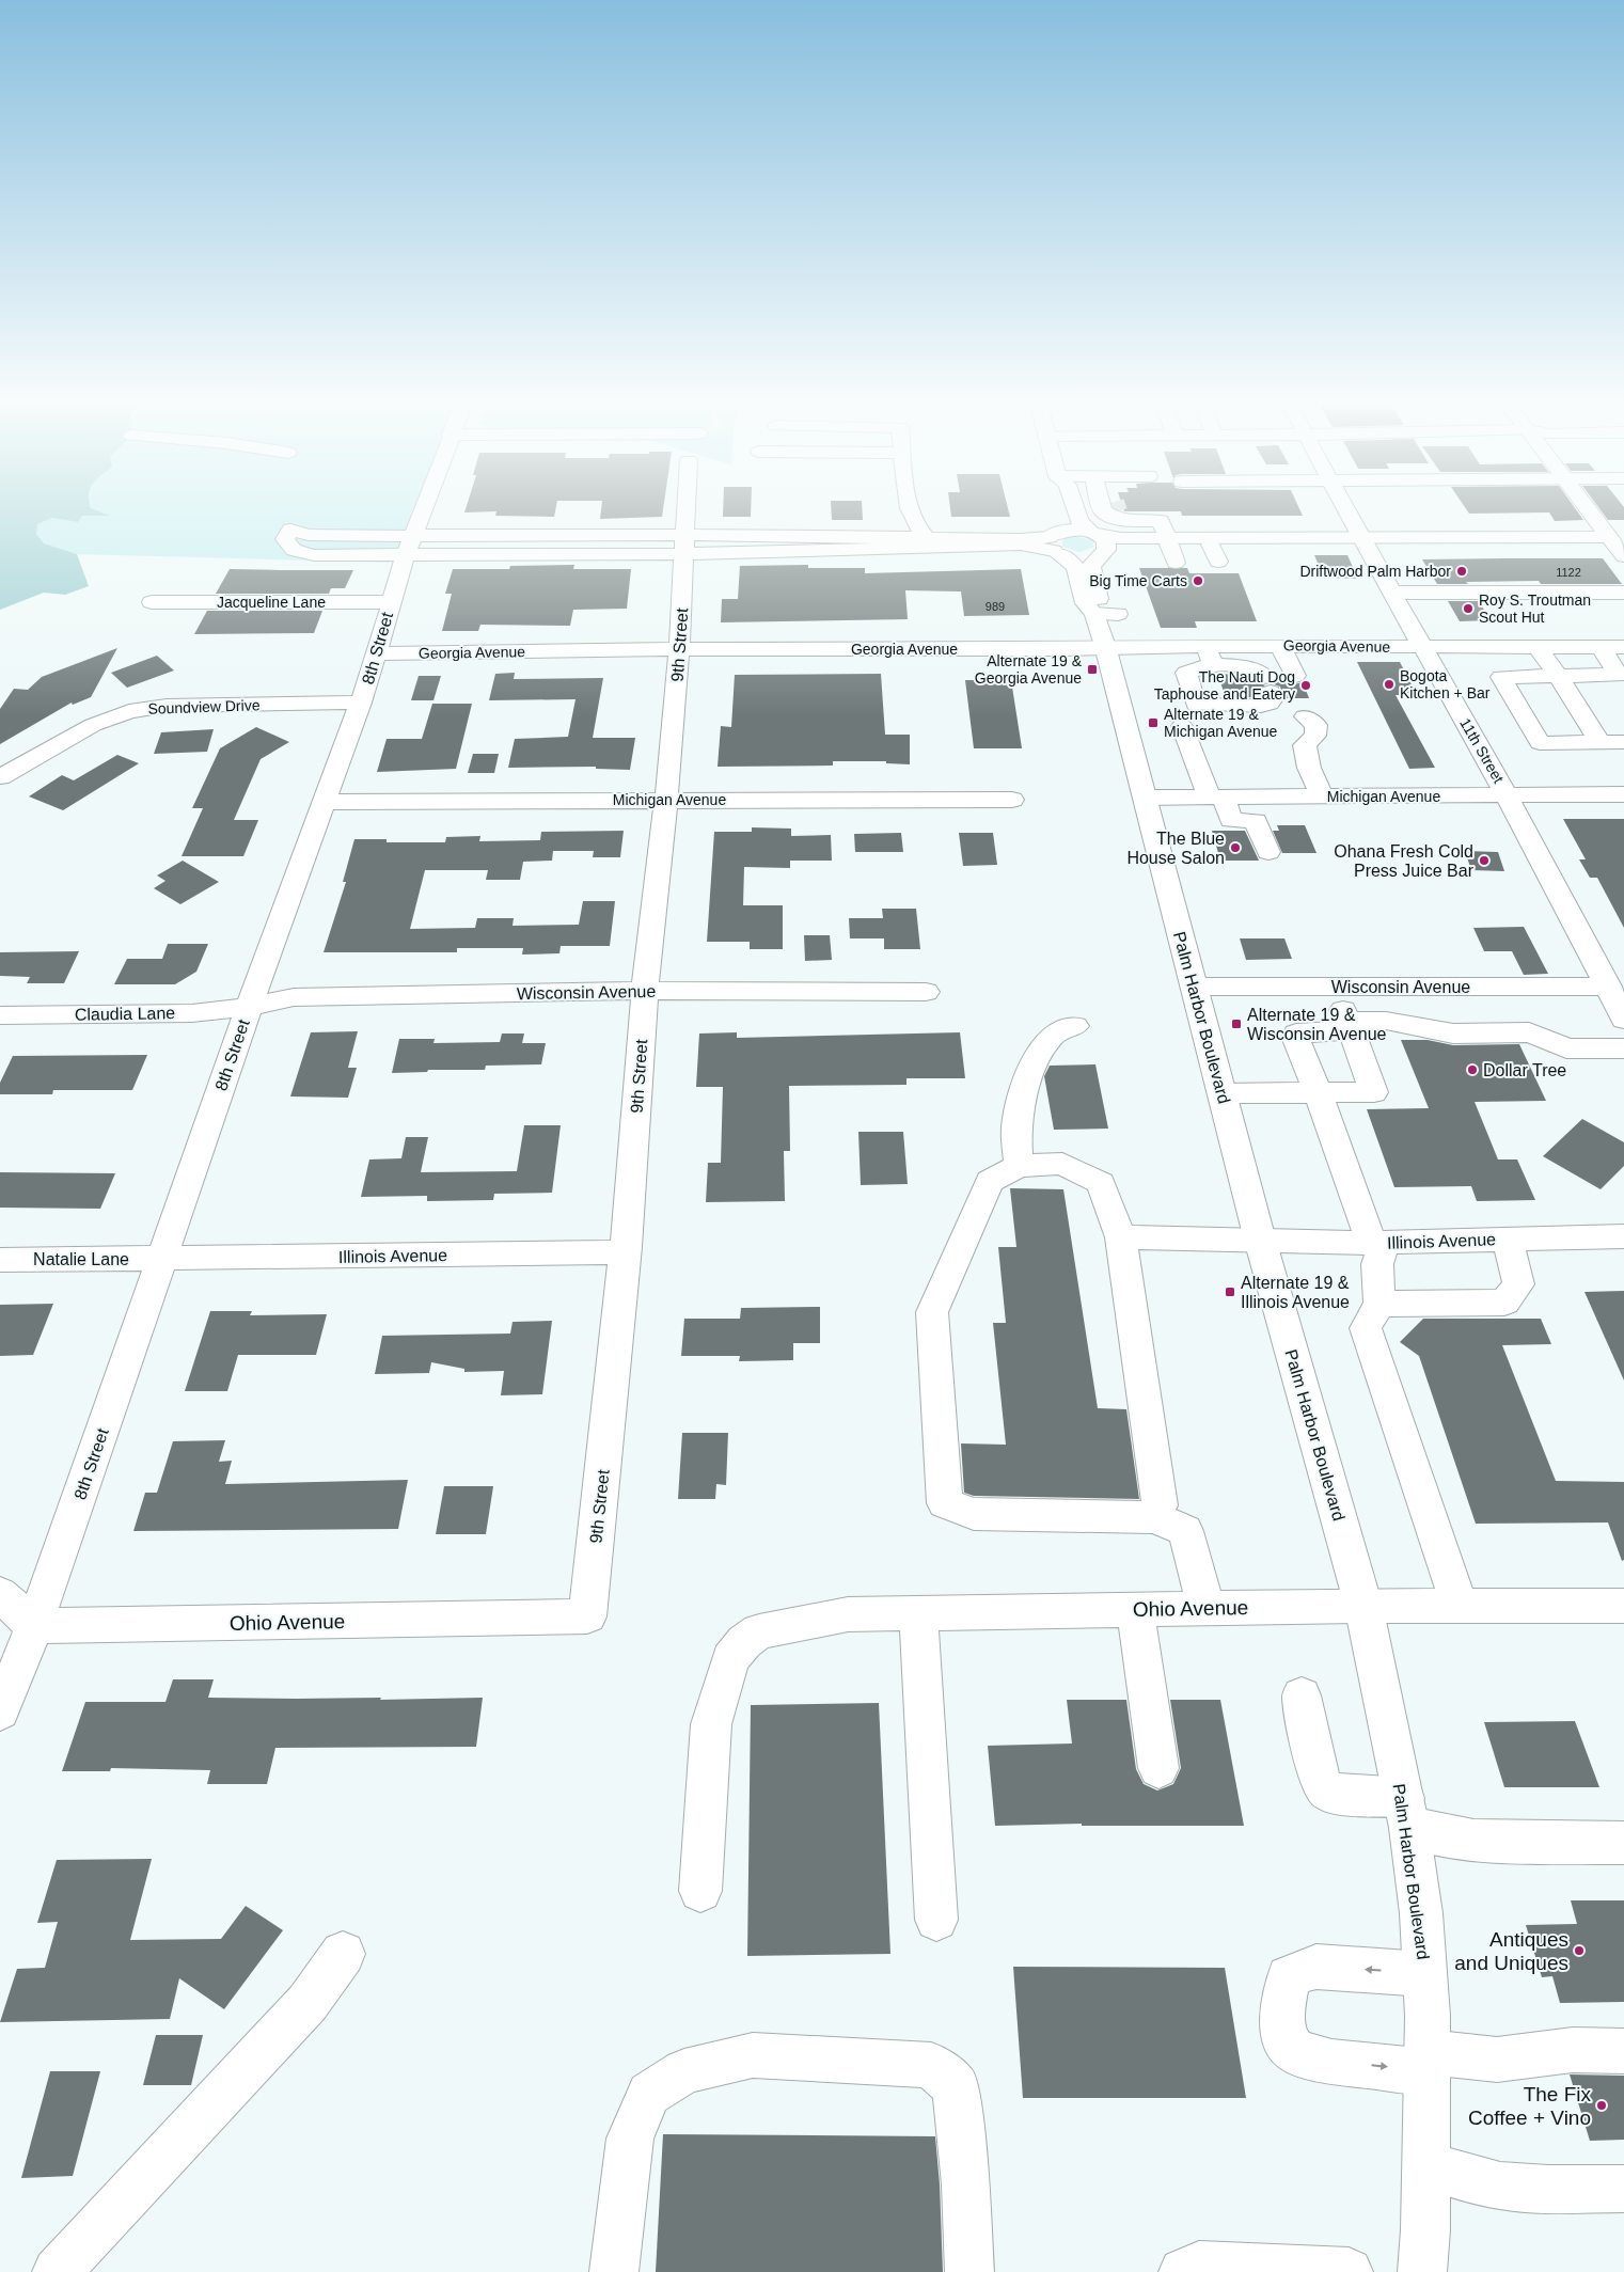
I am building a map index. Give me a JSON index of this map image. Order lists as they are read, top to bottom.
{
  "streets": {
    "street": [
      "Jacqueline Lane",
      "9th Street",
      "Georgia Avenue",
      "8th Street",
      "Soundview Drive",
      "11th Street",
      "Michigan Avenue",
      "Wisconsin Avenue",
      "Claudia Lane",
      "Palm Harbor Boulevard",
      "Illinois Avenue",
      "Natalie Lane",
      "Ohio Avenue"
    ]
  },
  "crossings": [
    ["Jacqueline Lane", "8th Street"],
    ["9th Street", "Georgia Avenue"],
    ["9th Street", "Michigan Avenue"],
    ["9th Street", "Wisconsin Avenue"],
    ["9th Street", "Illinois Avenue"],
    ["9th Street", "Ohio Avenue"],
    ["Georgia Avenue", "8th Street"],
    ["Georgia Avenue", "11th Street"],
    ["Georgia Avenue", "Palm Harbor Boulevard"],
    ["8th Street", "Soundview Drive"],
    ["8th Street", "Michigan Avenue"],
    ["8th Street", "Wisconsin Avenue"],
    ["8th Street", "Claudia Lane"],
    ["8th Street", "Illinois Avenue"],
    ["8th Street", "Natalie Lane"],
    ["8th Street", "Ohio Avenue"],
    ["11th Street", "Michigan Avenue"],
    ["11th Street", "Wisconsin Avenue"],
    ["Michigan Avenue", "Palm Harbor Boulevard"],
    ["Wisconsin Avenue", "Claudia Lane"],
    ["Wisconsin Avenue", "Palm Harbor Boulevard"],
    ["Palm Harbor Boulevard", "Illinois Avenue"],
    ["Palm Harbor Boulevard", "Ohio Avenue"],
    ["Illinois Avenue", "Natalie Lane"]
  ],
  "places": {
    "other": [
      "Driftwood Palm Harbor",
      "Big Time Carts",
      "Roy S. Troutman Scout Hut",
      "Bogota Kitchen + Bar",
      "The Nauti Dog Taphouse and Eatery",
      "The Blue House Salon",
      "Ohana Fresh Cold Press Juice Bar",
      "Dollar Tree",
      "Antiques and Uniques",
      "The Fix Coffee + Vino"
    ],
    "transit": [
      "Alternate 19 & Georgia Avenue",
      "Alternate 19 & Michigan Avenue",
      "Alternate 19 & Wisconsin Avenue",
      "Alternate 19 & Illinois Avenue"
    ]
  },
  "house_numbers": ["1122", "989"]
}
